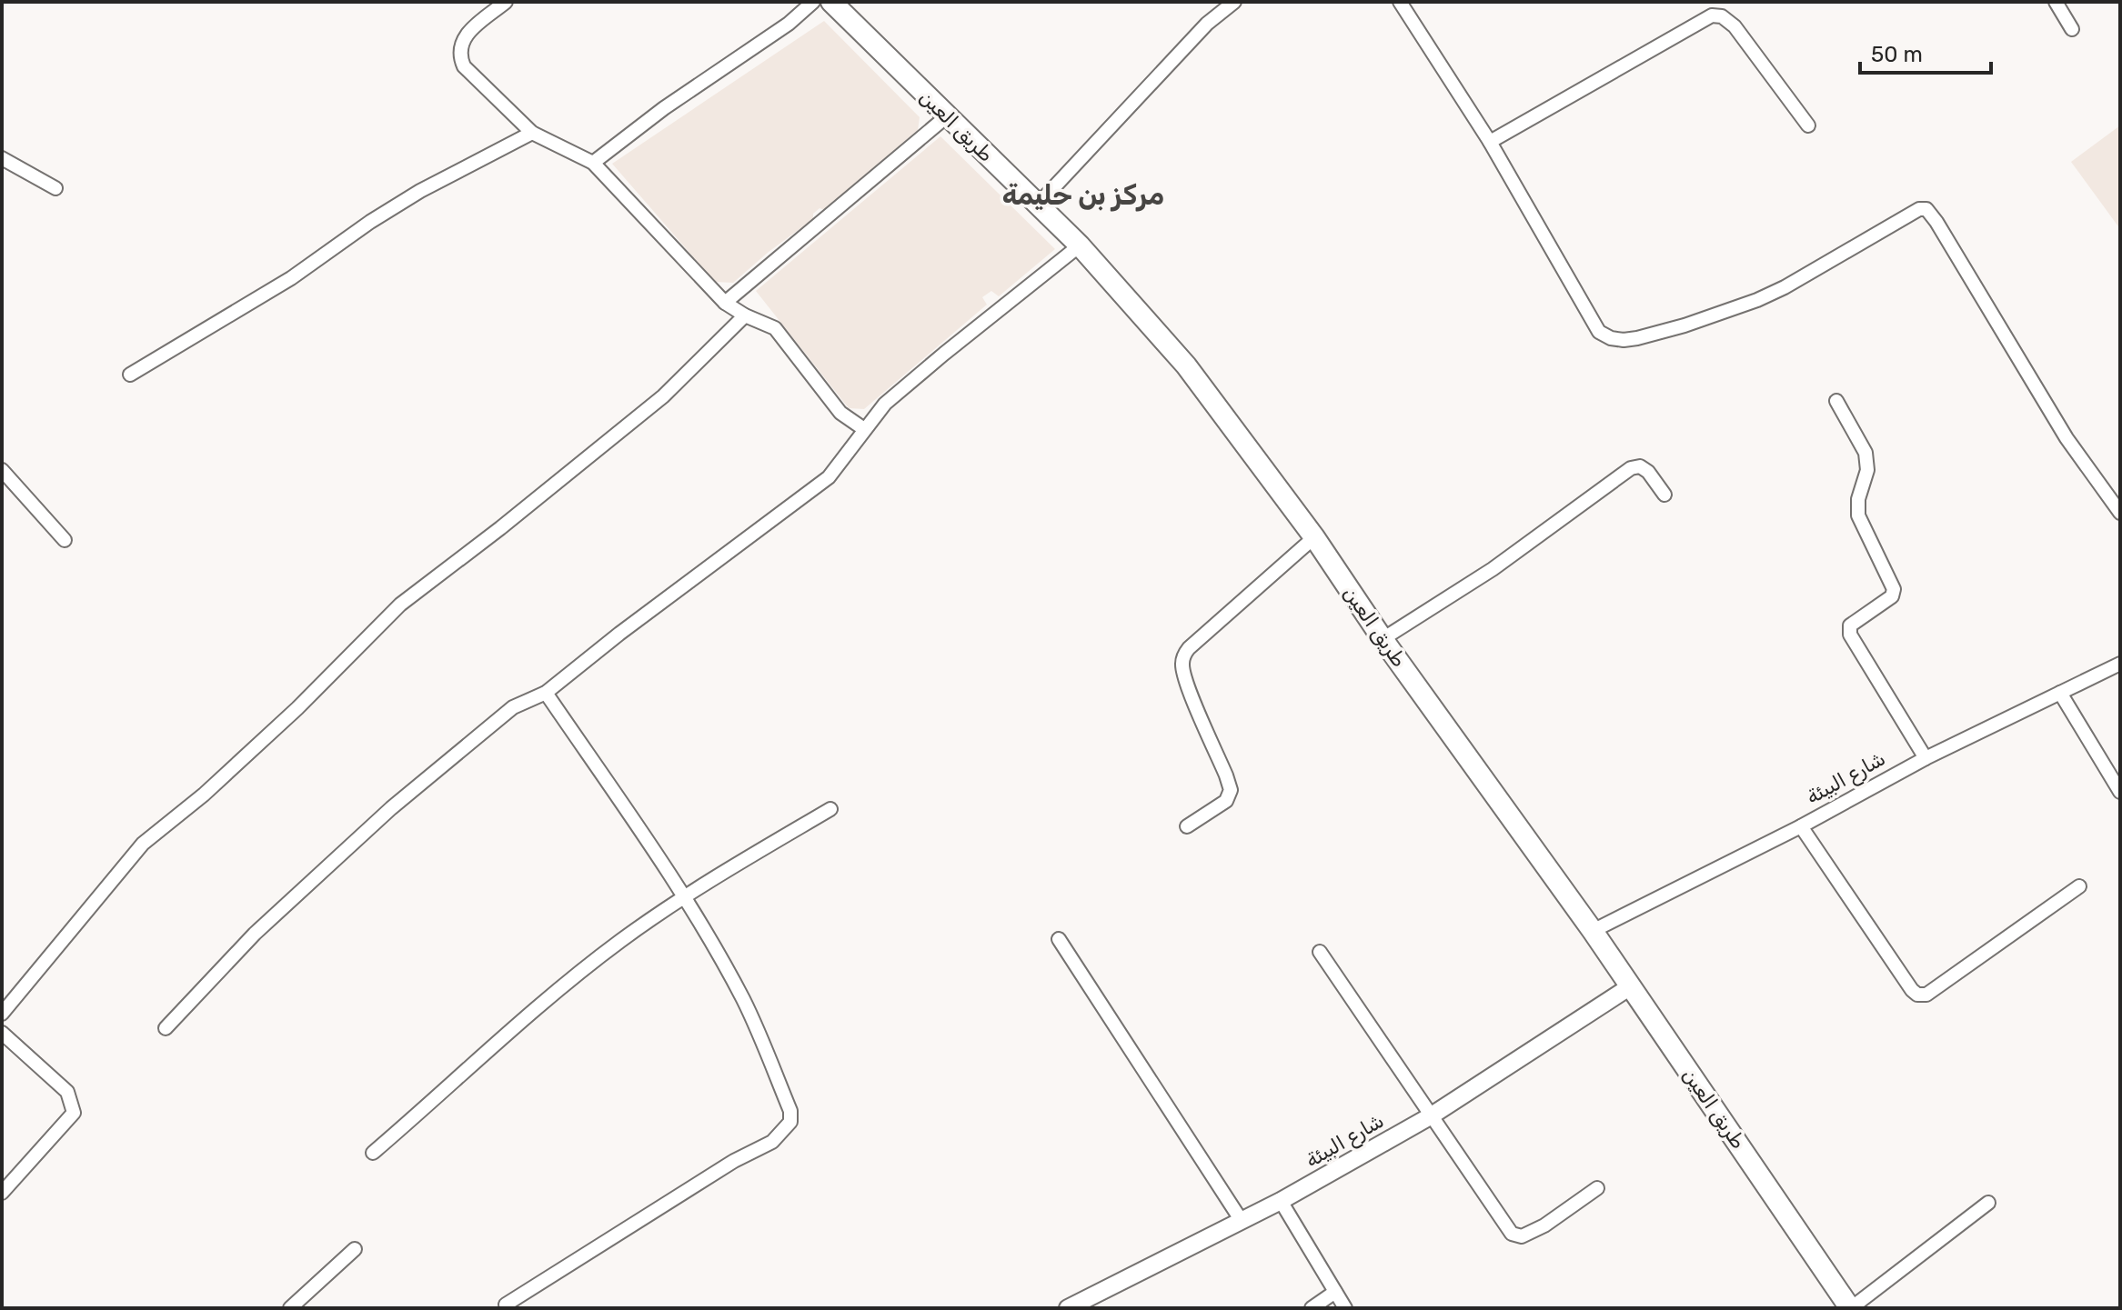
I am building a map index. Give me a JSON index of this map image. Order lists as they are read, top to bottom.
{
  "streets": {
    "main road": ["طريق العين"],
    "street": ["شارع البيئة"]
  },
  "crossings": [
    ["طريق العين", "شارع البيئة"]
  ],
  "districts": ["مركز بن حليمة"],
  "scale_bar": "50 m"
}
